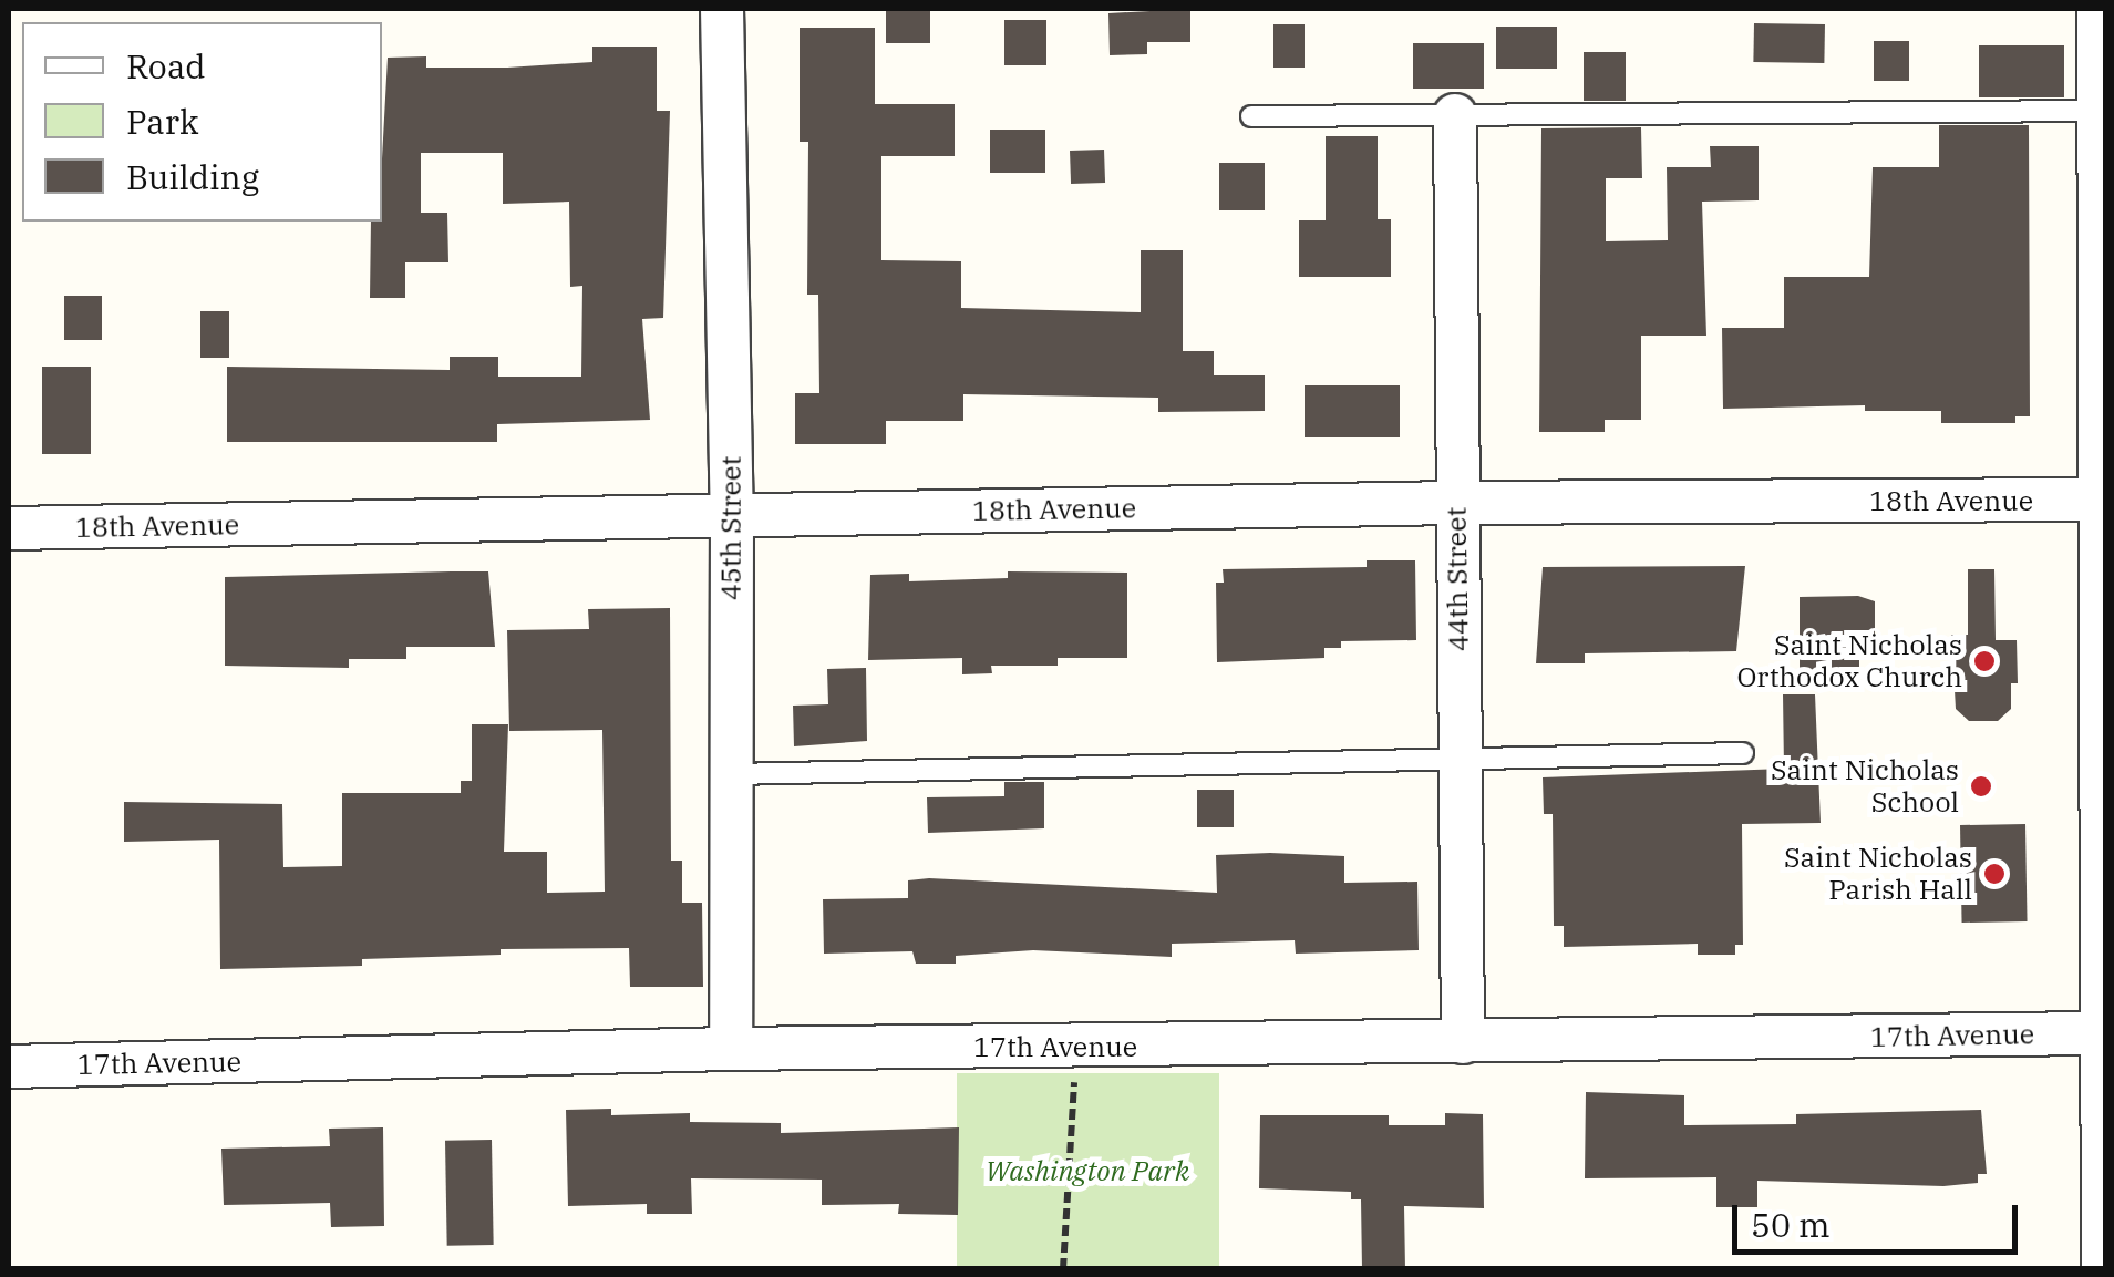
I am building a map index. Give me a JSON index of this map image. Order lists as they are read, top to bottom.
{
  "streets": {
    "street": [
      "18th Avenue",
      "45th Street",
      "44th Street",
      "17th Avenue"
    ]
  },
  "crossings": [
    ["18th Avenue", "45th Street"],
    ["18th Avenue", "44th Street"],
    ["45th Street", "17th Avenue"],
    ["44th Street", "17th Avenue"]
  ],
  "parks": ["Washington Park"],
  "places": ["Saint Nicholas Orthodox Church", "Saint Nicholas School", "Saint Nicholas Parish Hall"],
  "legend": ["Road", "Park", "Building"],
  "scale_bar": "50 m"
}
